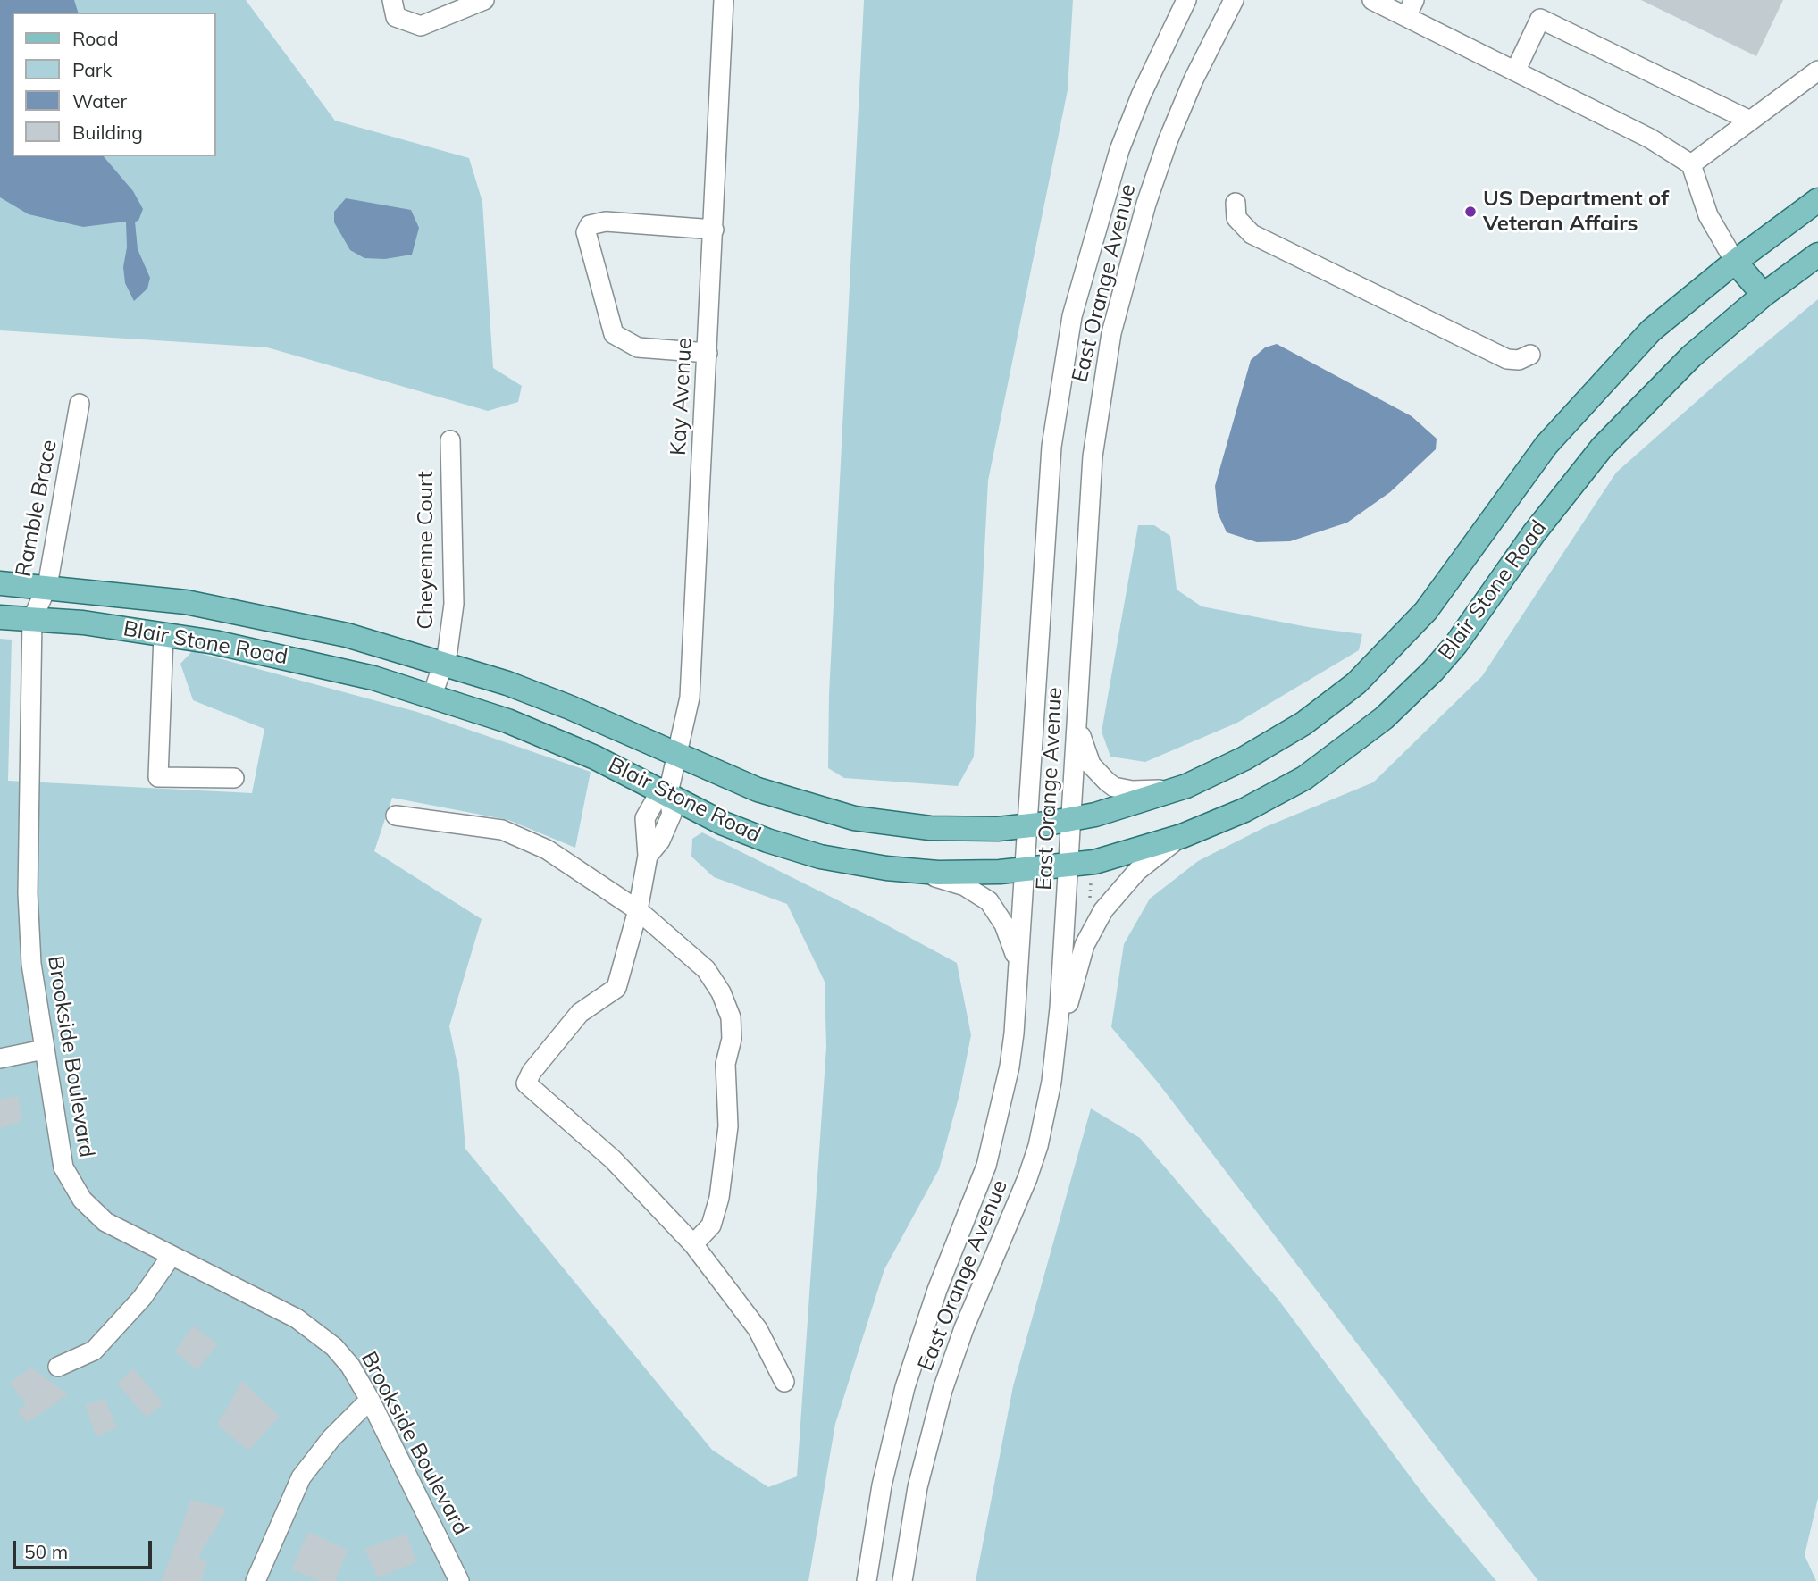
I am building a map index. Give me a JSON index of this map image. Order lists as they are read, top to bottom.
{
  "streets": {
    "main road": ["Blair Stone Road"],
    "street": [
      "East Orange Avenue",
      "Kay Avenue",
      "Ramble Brace",
      "Cheyenne Court",
      "Brookside Boulevard"
    ]
  },
  "crossings": [
    ["East Orange Avenue", "Blair Stone Road"],
    ["Kay Avenue", "Blair Stone Road"],
    ["Ramble Brace", "Blair Stone Road"],
    ["Ramble Brace", "Brookside Boulevard"],
    ["Cheyenne Court", "Blair Stone Road"],
    ["Blair Stone Road", "Brookside Boulevard"]
  ],
  "places": ["US Department of Veteran Affairs"],
  "legend": [
    "Road",
    "Park",
    "Water",
    "Building"
  ],
  "scale_bar": "50 m"
}
